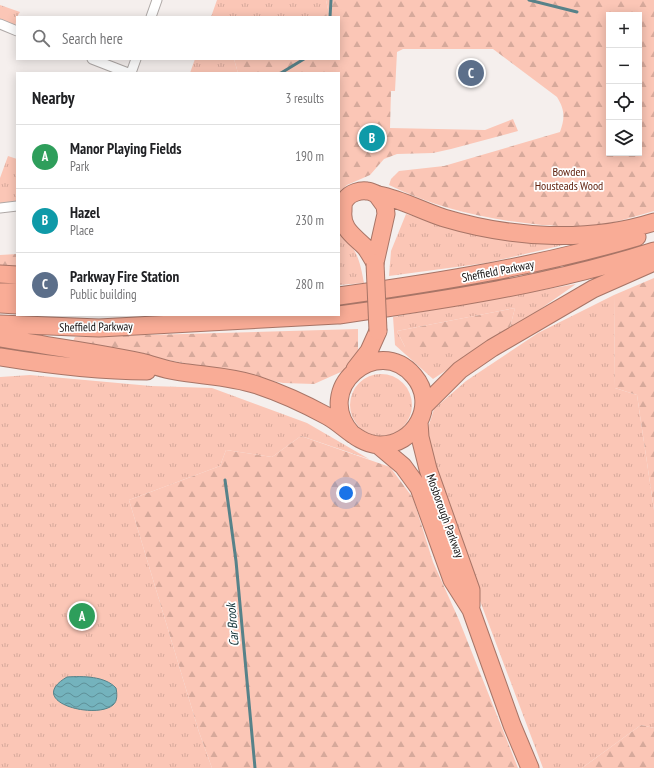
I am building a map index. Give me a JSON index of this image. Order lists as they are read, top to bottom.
{
  "streets": {
    "highway": ["Sheffield Parkway", "Mosborough Parkway"]
  },
  "water": ["Car Brook"],
  "parks": ["Bowden Housteads Wood"],
  "page": {
    "map_buttons": ["+", "−"],
    "search": "Search here",
    "pins": ["C", "B", "A"],
    "heading": ["Nearby", "3 results"],
    "list": [
      {
        "mark": "A",
        "name": "Manor Playing Fields",
        "note": "Park",
        "value": "190 m"
      },
      {
        "mark": "B",
        "name": "Hazel",
        "note": "Place",
        "value": "230 m"
      },
      {
        "mark": "C",
        "name": "Parkway Fire Station",
        "note": "Public building",
        "value": "280 m"
      }
    ]
  }
}
